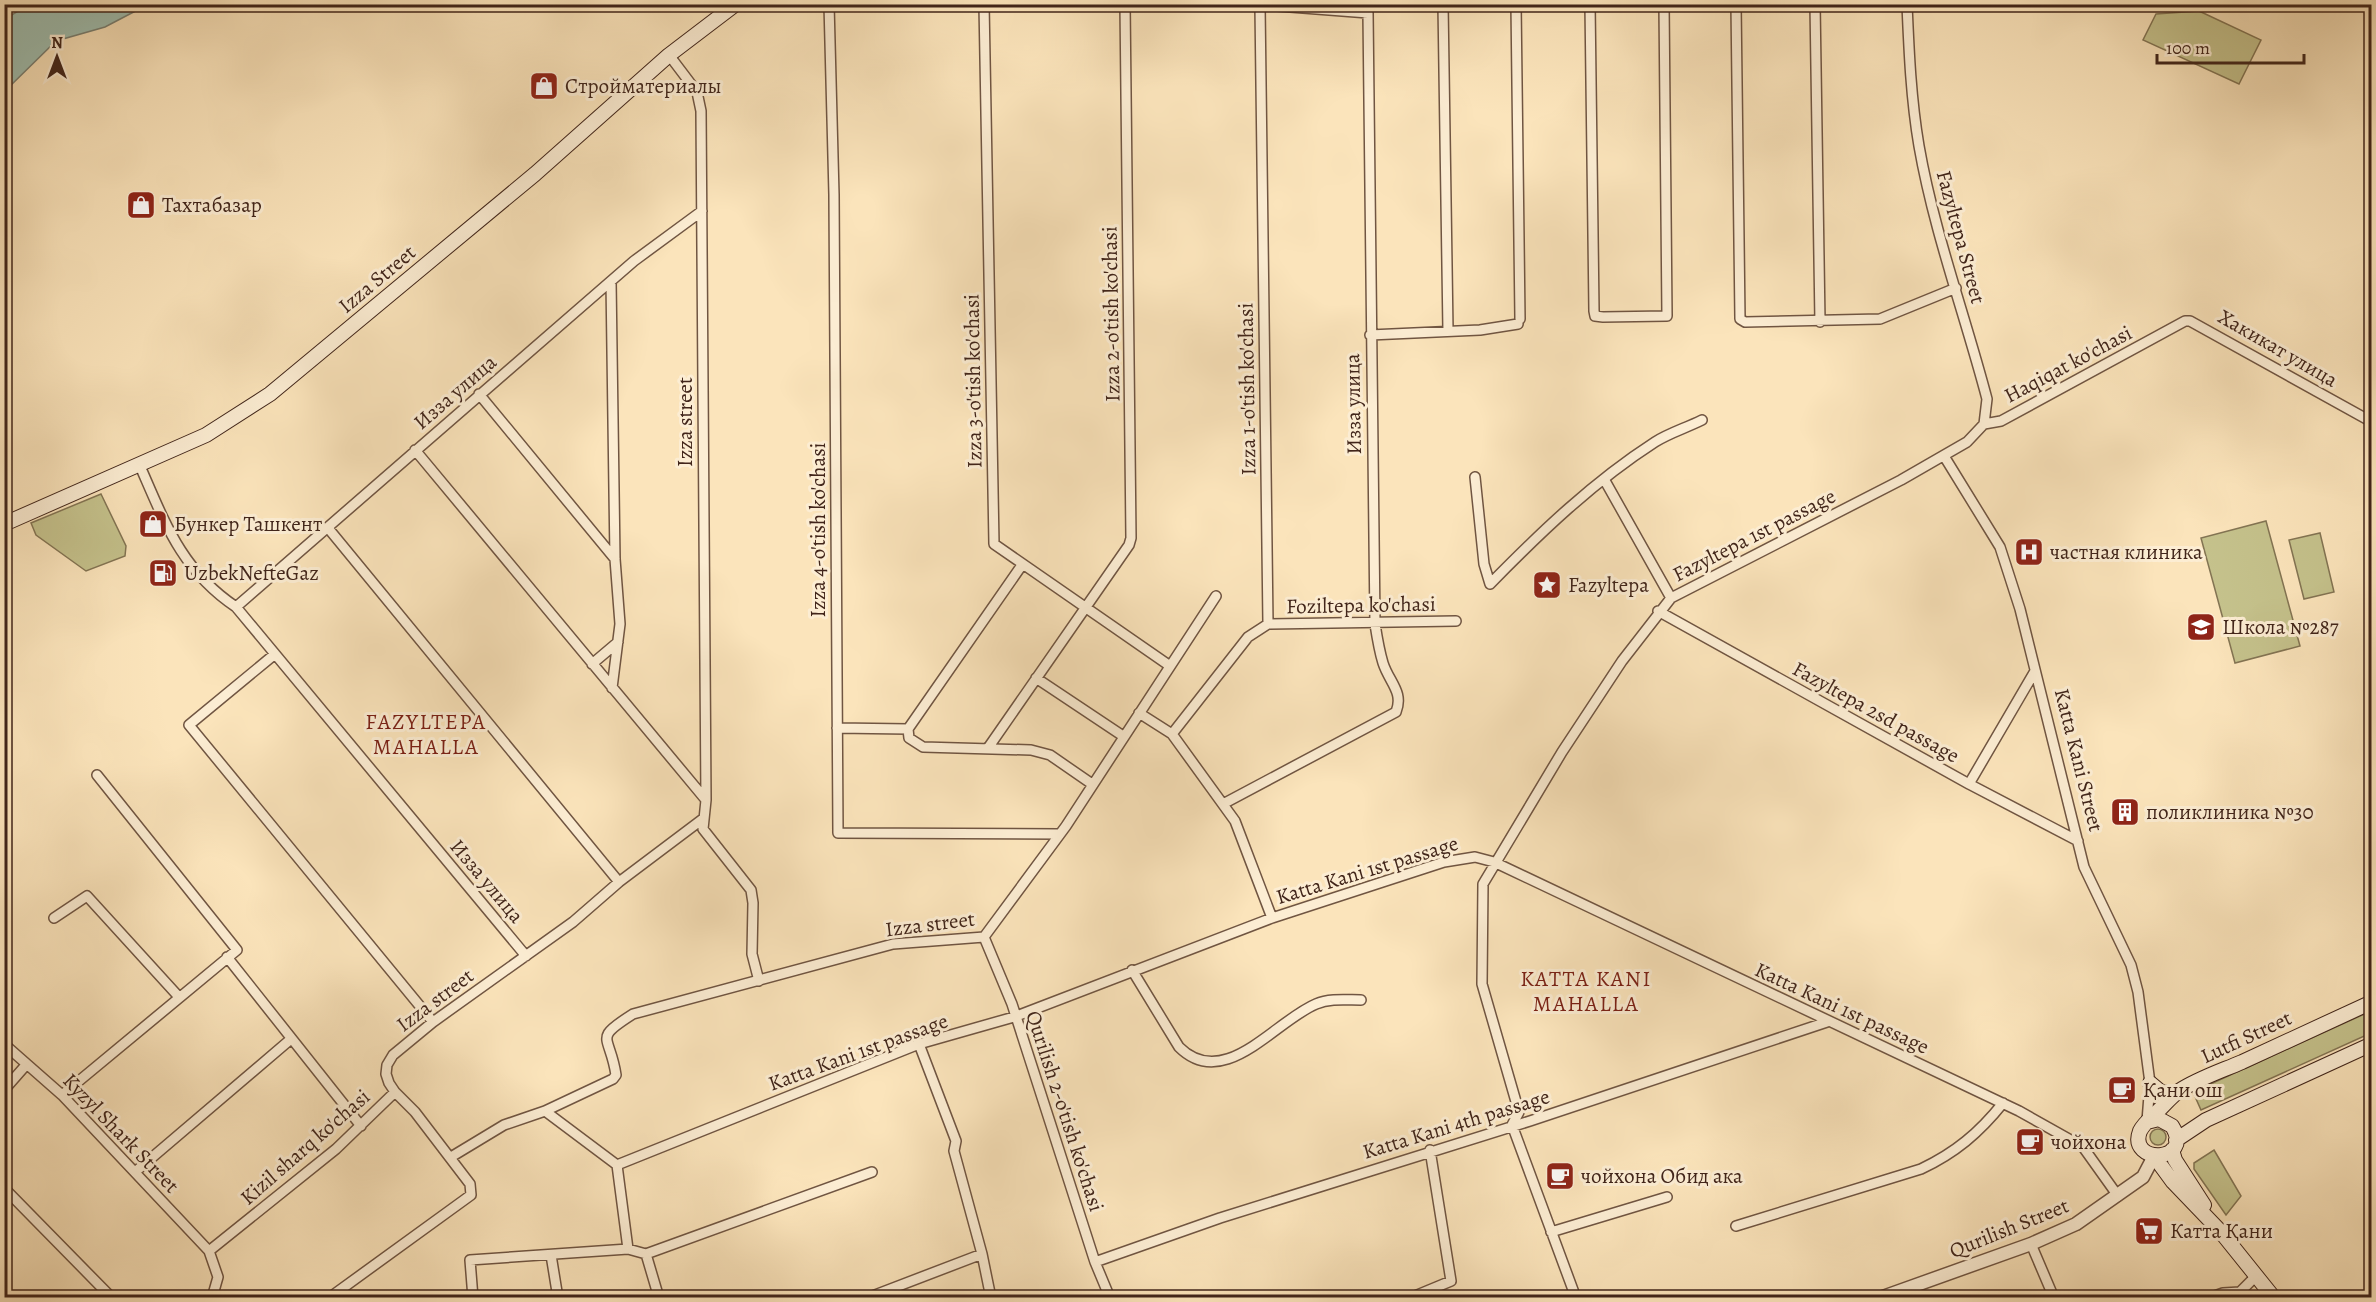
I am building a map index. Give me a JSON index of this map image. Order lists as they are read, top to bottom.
{
  "streets": {
    "main road": ["Izza Street", "Lutfi Street"],
    "street": [
      "Fazyltepa Street",
      "Izza 2-o'tish ko'chasi",
      "Хакикат улица",
      "Haqiqat ko'chasi",
      "Izza 3-o'tish ko'chasi",
      "Izza 1-o'tish ko'chasi",
      "Изза улица",
      "Izza street",
      "Izza 4-o'tish ko'chasi",
      "Fazyltepa 1st passage",
      "Foziltepa ko'chasi",
      "Fazyltepa 2sd passage",
      "Katta Kani Street",
      "Katta Kani 1st passage",
      "Qurilish 2-o'tish ko'chasi",
      "Katta Kani 4th passage",
      "Kyzyl Shark Street",
      "Kizil sharq ko'chasi",
      "Qurilish Street"
    ]
  },
  "crossings": [
    ["Fazyltepa Street", "Haqiqat ko'chasi"],
    ["Izza Street", "Изза улица"],
    ["Izza Street", "Izza street"],
    ["Izza 2-o'tish ko'chasi", "Izza 3-o'tish ko'chasi"],
    ["Хакикат улица", "Haqiqat ko'chasi"],
    ["Izza 3-o'tish ko'chasi", "Izza street"],
    ["Izza 1-o'tish ko'chasi", "Изза улица"],
    ["Izza 1-o'tish ko'chasi", "Foziltepa ko'chasi"],
    ["Изза улица", "Izza street"],
    ["Изза улица", "Foziltepa ko'chasi"],
    ["Izza street", "Izza 4-o'tish ko'chasi"],
    ["Izza street", "Qurilish 2-o'tish ko'chasi"],
    ["Izza street", "Kizil sharq ko'chasi"],
    ["Fazyltepa 1st passage", "Fazyltepa 2sd passage"],
    ["Fazyltepa 1st passage", "Katta Kani Street"],
    ["Fazyltepa 1st passage", "Katta Kani 1st passage"],
    ["Fazyltepa 1st passage", "Katta Kani 4th passage"],
    ["Fazyltepa 2sd passage", "Katta Kani Street"],
    ["Katta Kani Street", "Lutfi Street"],
    ["Katta Kani Street", "Qurilish Street"],
    ["Katta Kani 1st passage", "Qurilish 2-o'tish ko'chasi"],
    ["Katta Kani 1st passage", "Katta Kani 4th passage"],
    ["Katta Kani 1st passage", "Qurilish Street"],
    ["Lutfi Street", "Qurilish Street"],
    ["Qurilish 2-o'tish ko'chasi", "Katta Kani 4th passage"],
    ["Kyzyl Shark Street", "Kizil sharq ko'chasi"]
  ],
  "districts": ["FAZYLTEPA MAHALLA", "KATTA KANI MAHALLA"],
  "places": {
    "shop": ["Стройматериалы", "Тахтабазар", "Бункер Ташкент"],
    "hospital": ["частная клиника"],
    "fuel station": ["UzbekNefteGaz"],
    "place": ["Fazyltepa"],
    "school or university": ["Школа №287"],
    "building": ["поликлиника №30"],
    "cafe": ["Қани ош", "чойхона", "чойхона Обид ака"],
    "supermarket": ["Катта Қани"]
  },
  "scale_bar": "100 m",
  "north": "top"
}
